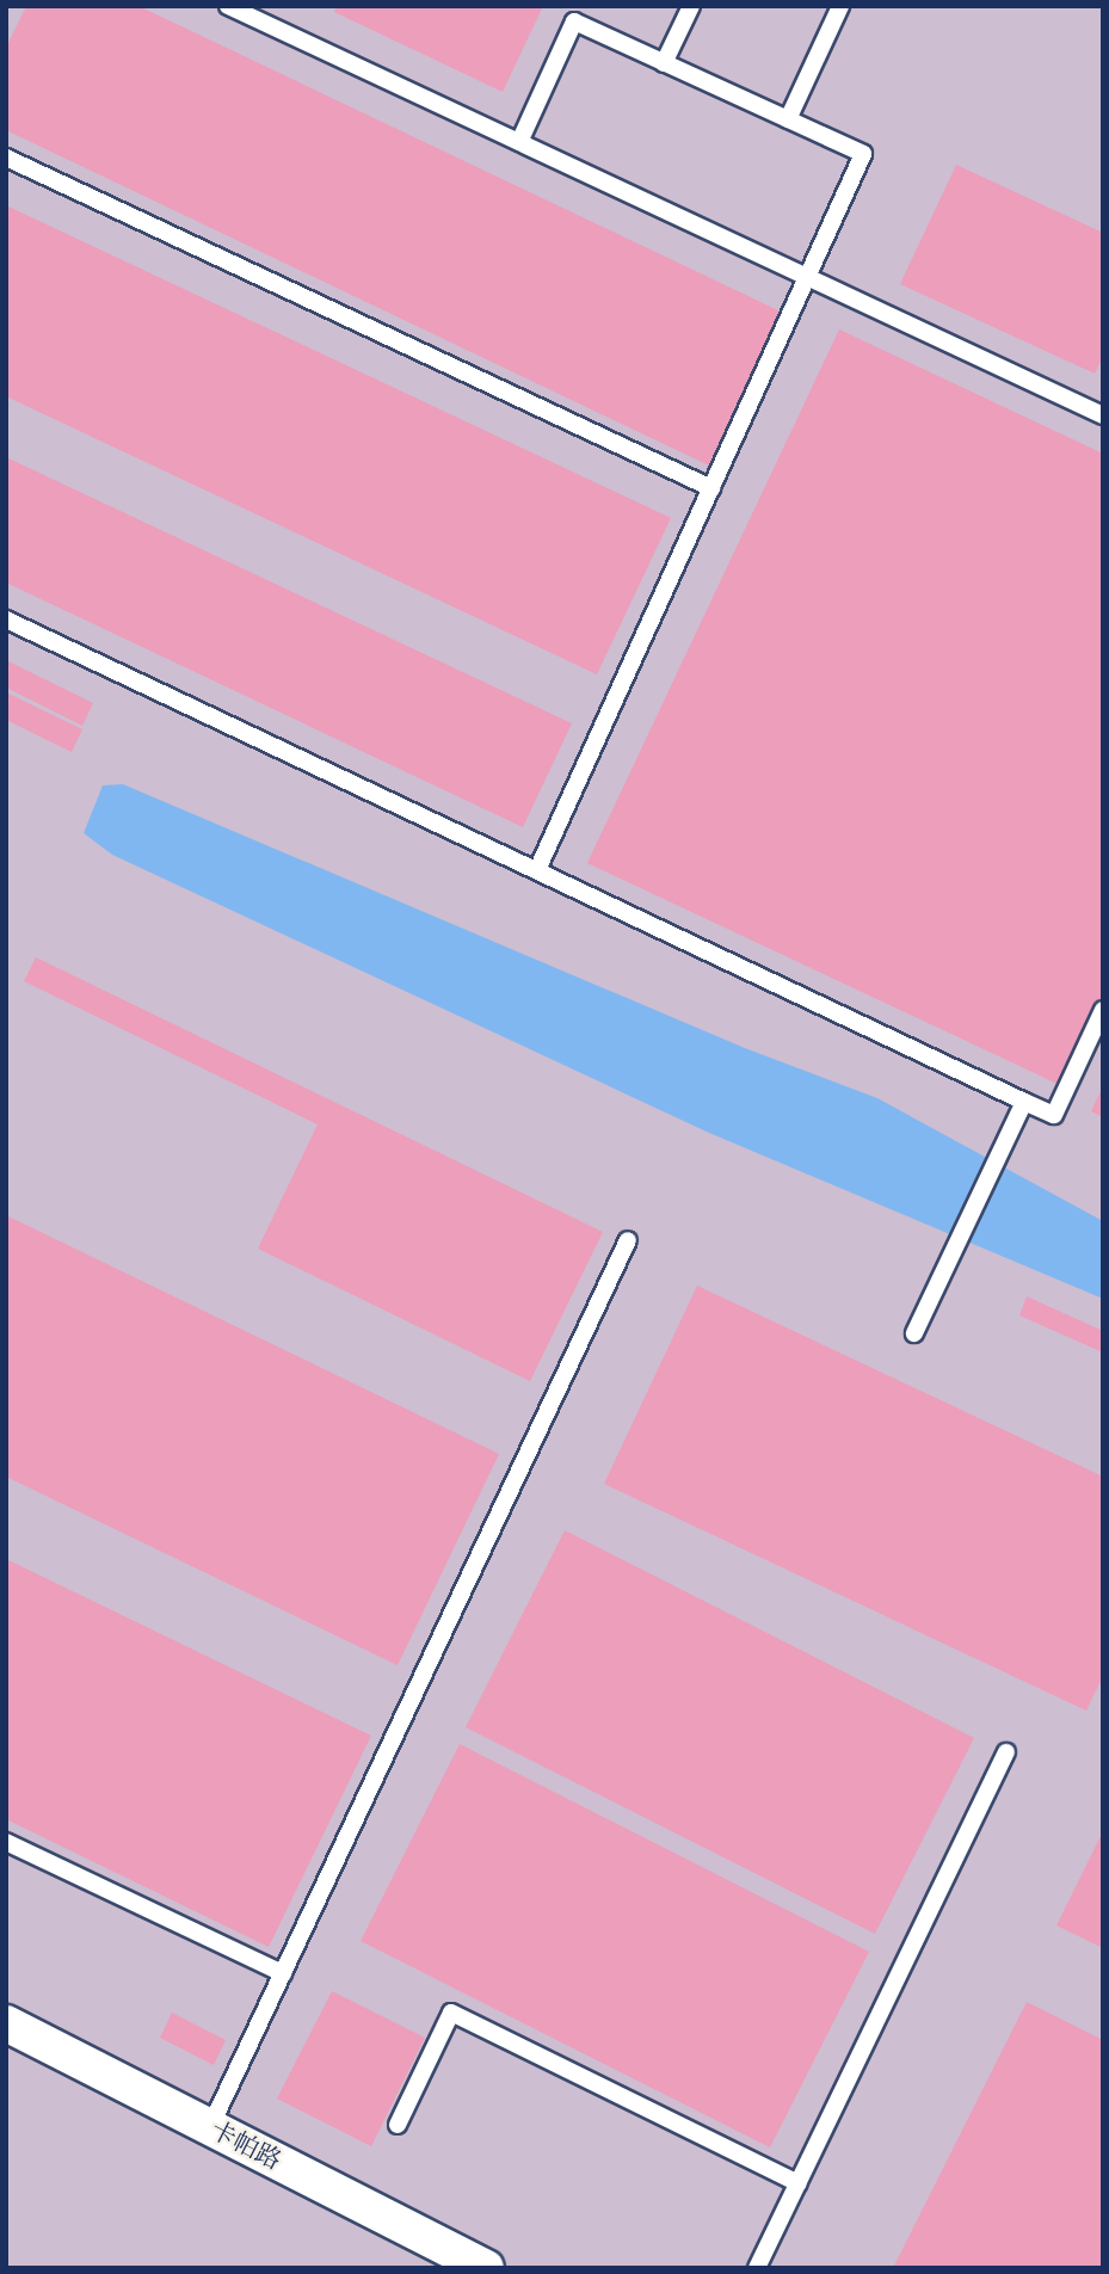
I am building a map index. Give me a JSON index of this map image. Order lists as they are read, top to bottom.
{
  "streets": {
    "street": ["卡帕路"]
  }
}
